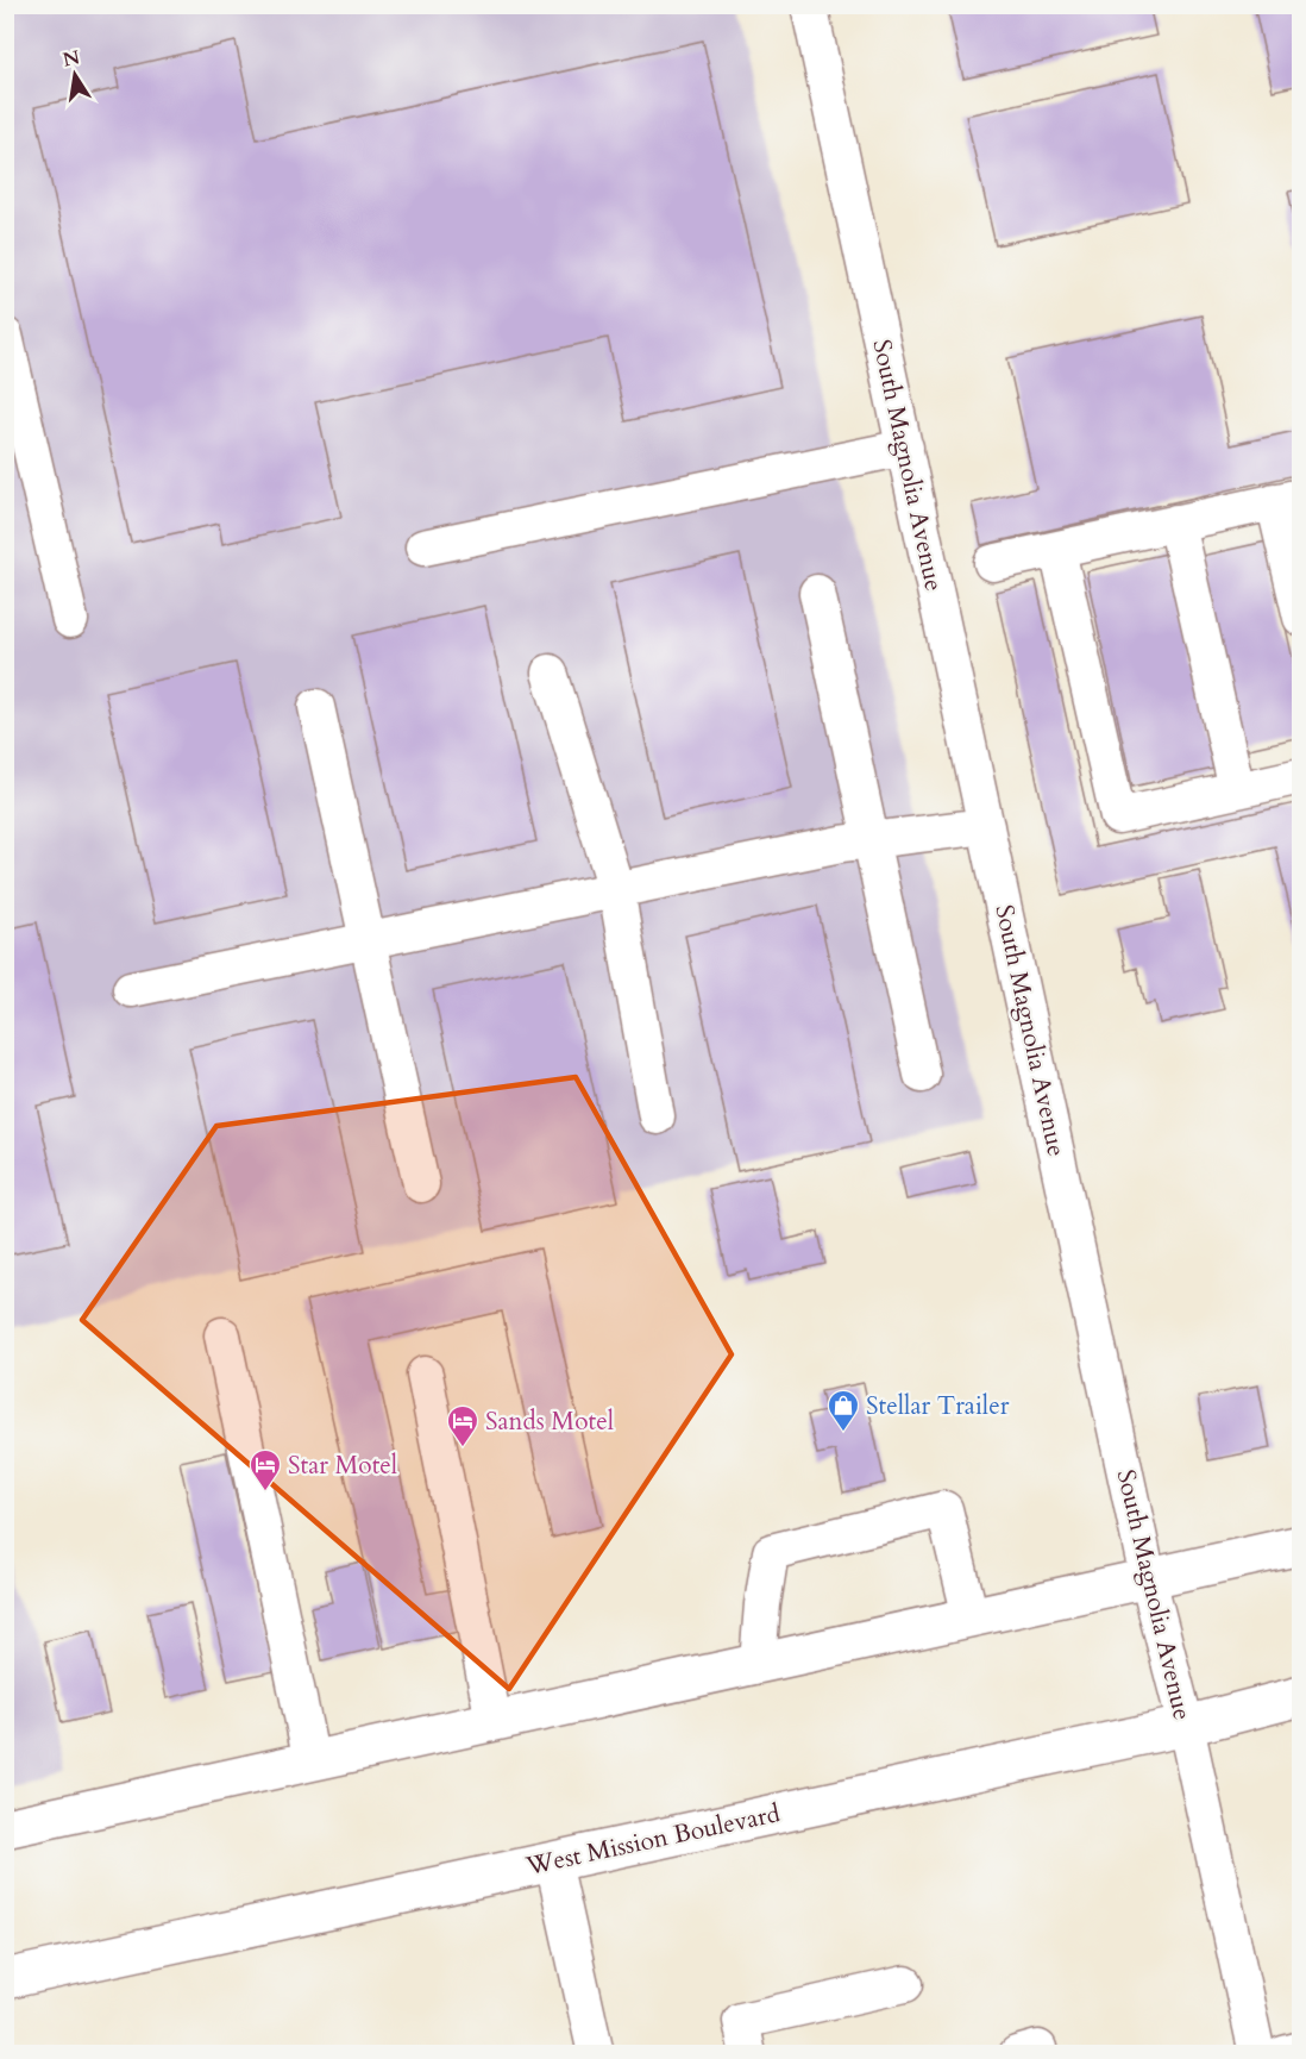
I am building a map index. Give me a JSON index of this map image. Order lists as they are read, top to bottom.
{
  "streets": {
    "main road": ["West Mission Boulevard"],
    "street": ["South Magnolia Avenue"]
  },
  "crossings": [
    ["South Magnolia Avenue", "West Mission Boulevard"]
  ],
  "places": {
    "shop": ["Stellar Trailer"],
    "hotel": ["Sands Motel", "Star Motel"]
  },
  "north": "top"
}
